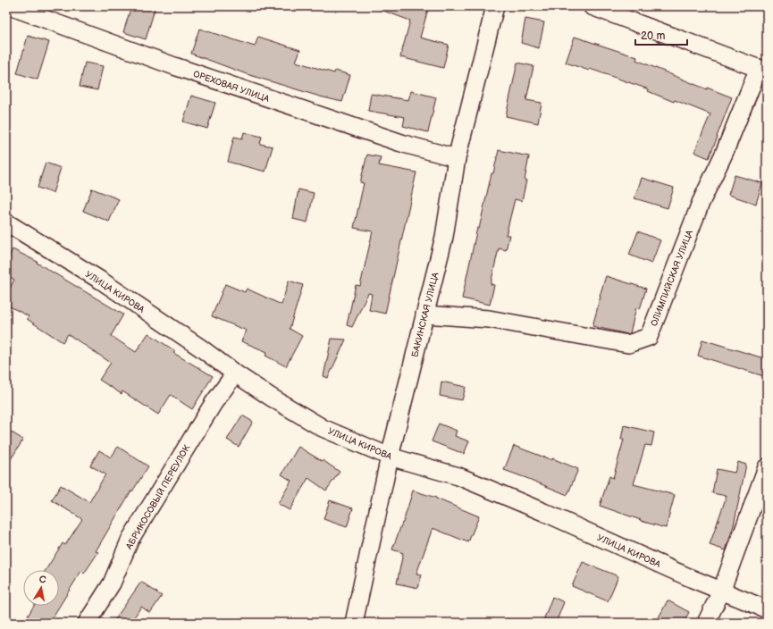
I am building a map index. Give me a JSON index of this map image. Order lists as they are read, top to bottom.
{
  "streets": {
    "street": [
      "ОРЕХОВАЯ УЛИЦА",
      "ОЛИМПИЙСКАЯ УЛИЦА",
      "УЛИЦА КИРОВА",
      "БАКИНСКАЯ УЛИЦА",
      "АБРИКОСОВЫЙ ПЕРЕУЛОК"
    ]
  },
  "crossings": [
    ["ОРЕХОВАЯ УЛИЦА", "БАКИНСКАЯ УЛИЦА"],
    ["ОЛИМПИЙСКАЯ УЛИЦА", "БАКИНСКАЯ УЛИЦА"],
    ["УЛИЦА КИРОВА", "БАКИНСКАЯ УЛИЦА"],
    ["УЛИЦА КИРОВА", "АБРИКОСОВЫЙ ПЕРЕУЛОК"]
  ],
  "scale_bar": "20 m",
  "north": "top"
}
